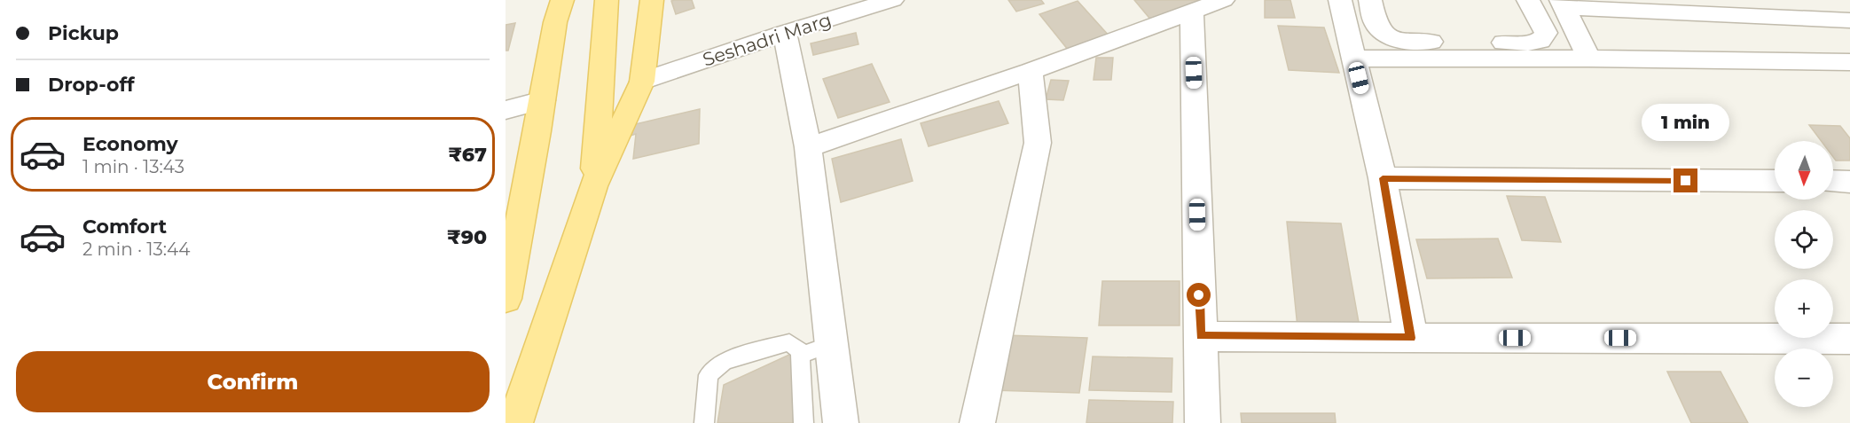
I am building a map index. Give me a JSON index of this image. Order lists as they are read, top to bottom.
{
  "streets": {
    "street": ["Seshadri Marg"]
  },
  "north": "bottom",
  "page": {
    "banner": ["Pickup", "Drop-off"],
    "bubble": "1 min",
    "list": [
      {
        "name": "Economy",
        "note": "1 min · 13:43",
        "value": "₹67"
      },
      {
        "name": "Comfort",
        "note": "2 min · 13:44",
        "value": "₹90"
      }
    ],
    "map_buttons": ["+", "−"],
    "buttons": "Confirm"
  }
}
